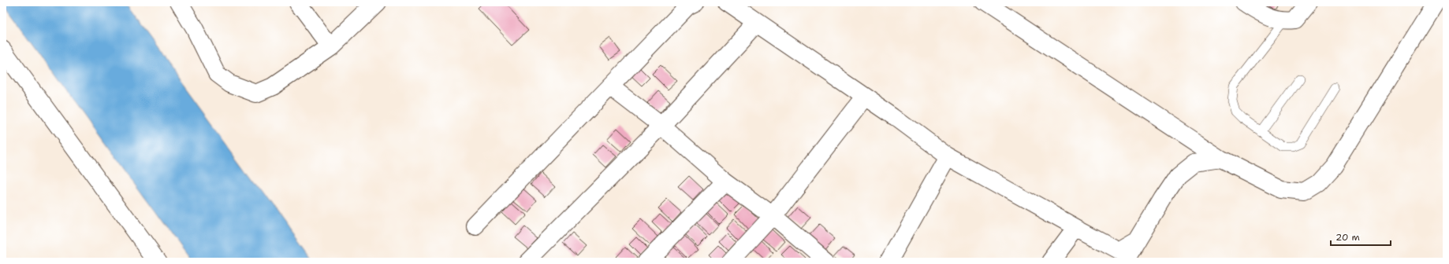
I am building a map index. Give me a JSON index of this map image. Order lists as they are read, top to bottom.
{
  "scale_bar": "20 m"
}
